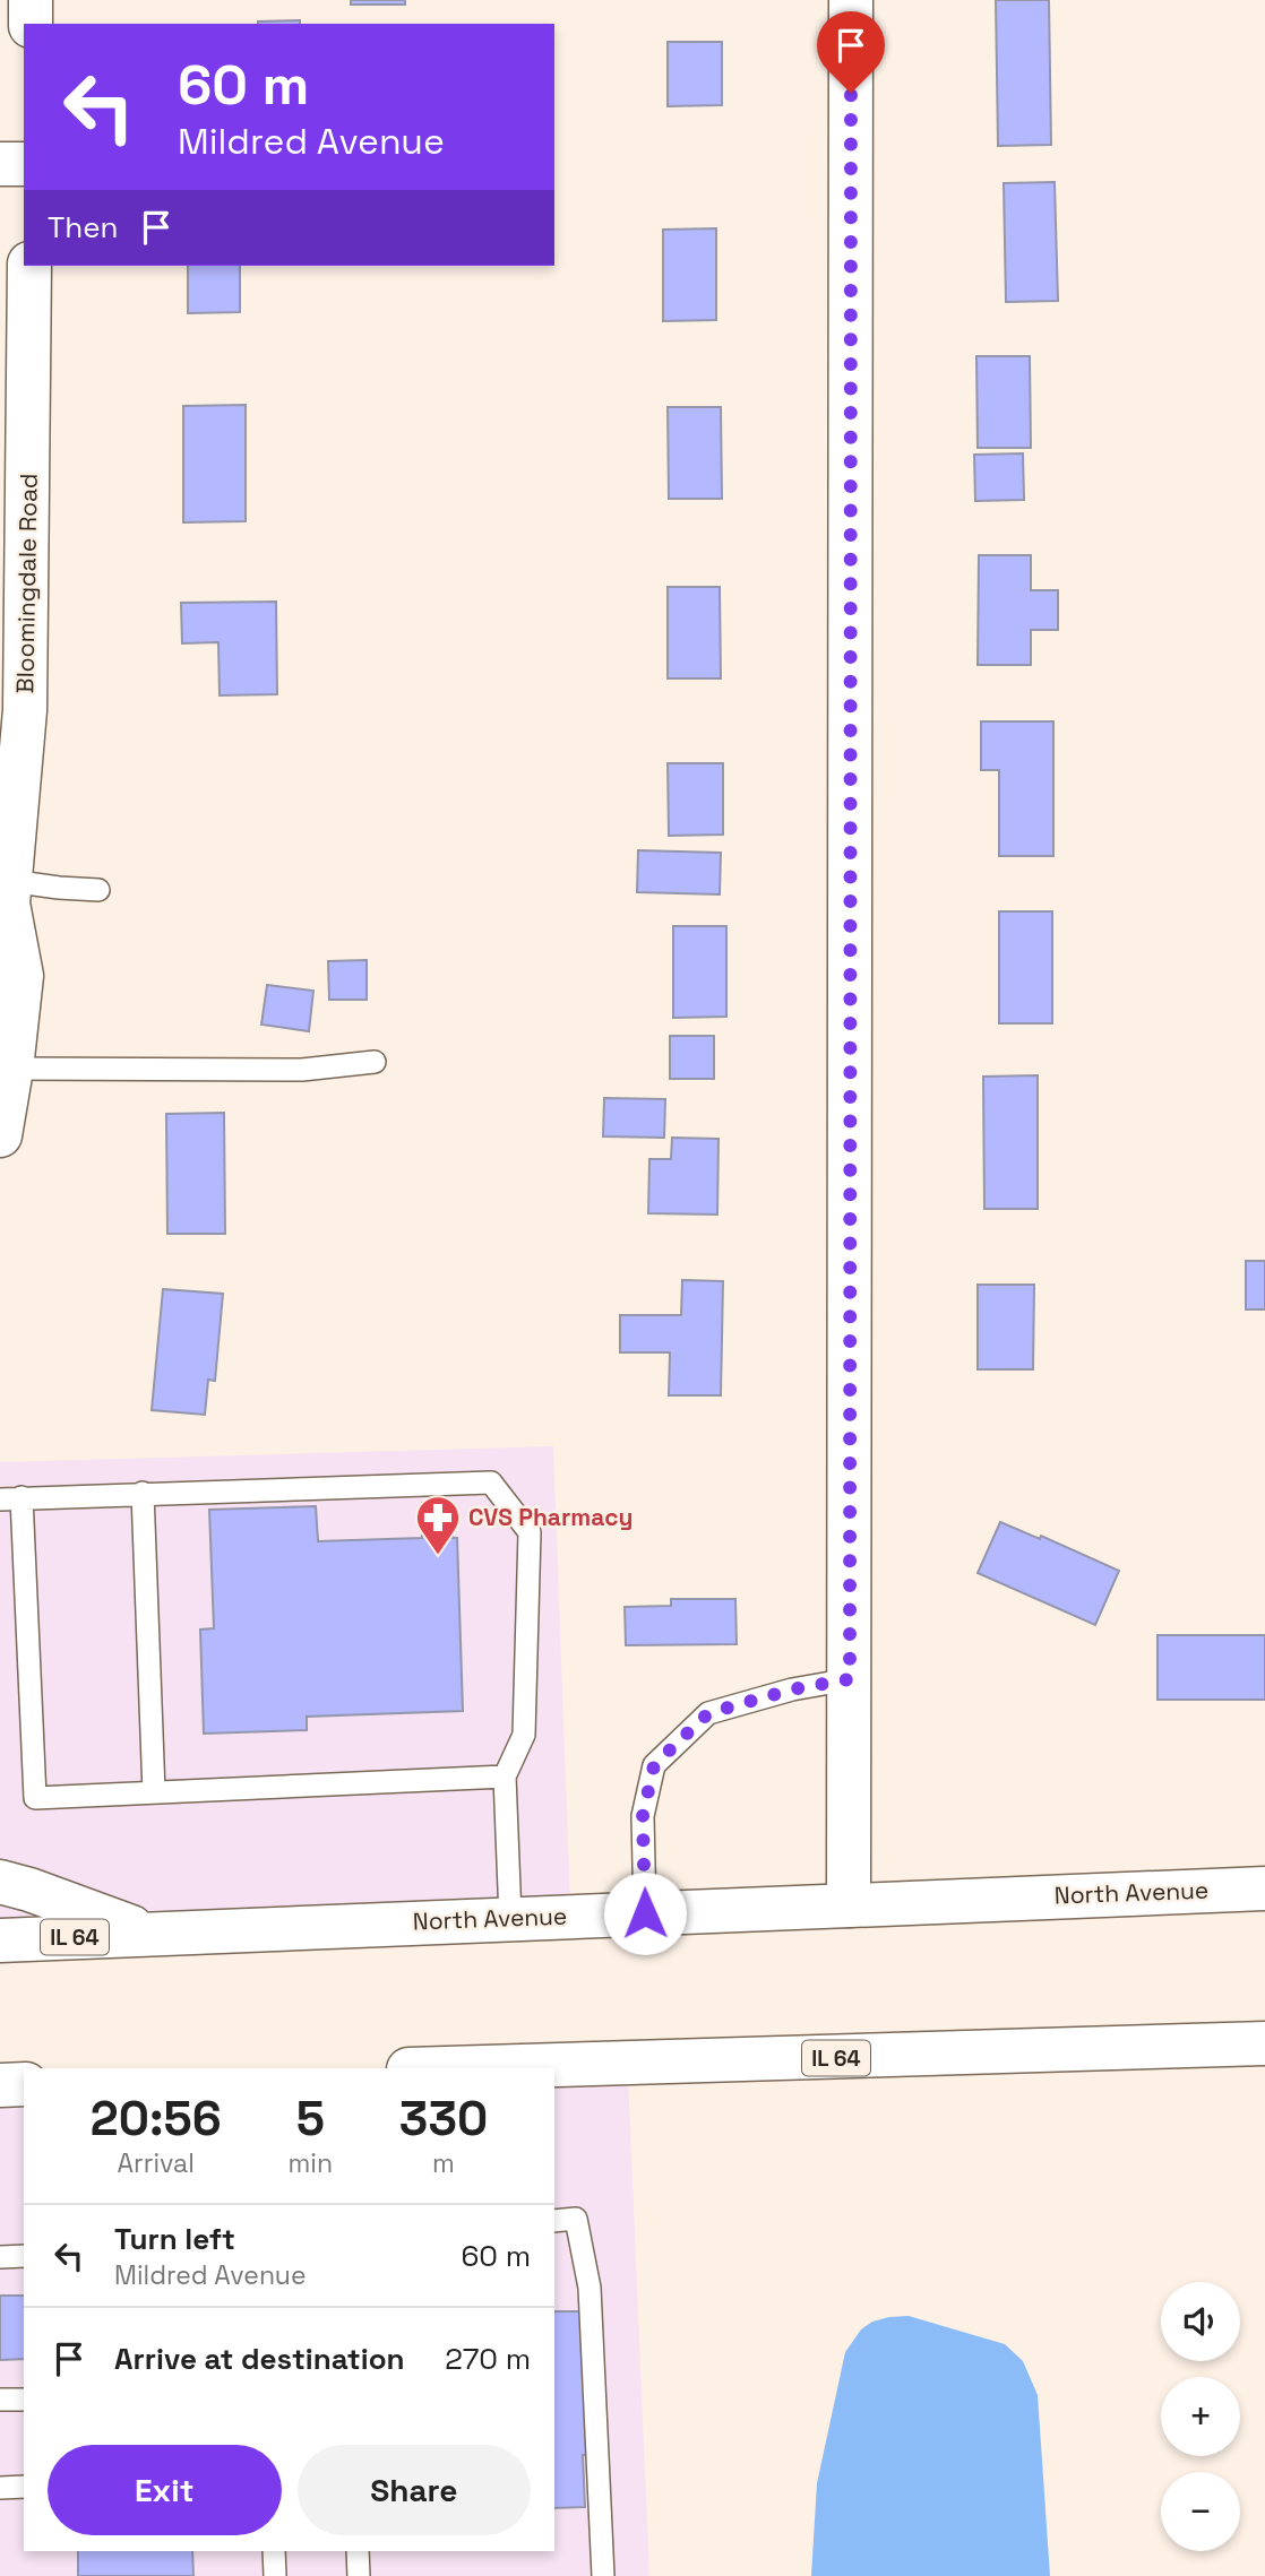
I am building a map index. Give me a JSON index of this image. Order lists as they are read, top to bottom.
{
  "streets": {
    "main road": ["Bloomingdale Road", "North Avenue", "IL 64"]
  },
  "places": {
    "pharmacy": ["CVS Pharmacy"]
  },
  "page": {
    "turn": ["60 m", "Mildred Avenue"],
    "then": "Then",
    "eta": [
      "20:56",
      "Arrival",
      "5",
      "min",
      "330",
      "m"
    ],
    "list": [
      {
        "name": "Turn left",
        "note": "Mildred Avenue",
        "value": "60 m"
      },
      {
        "name": "Arrive at destination",
        "value": "270 m"
      }
    ],
    "map_buttons": ["+", "−"],
    "buttons": ["Exit", "Share"]
  }
}
